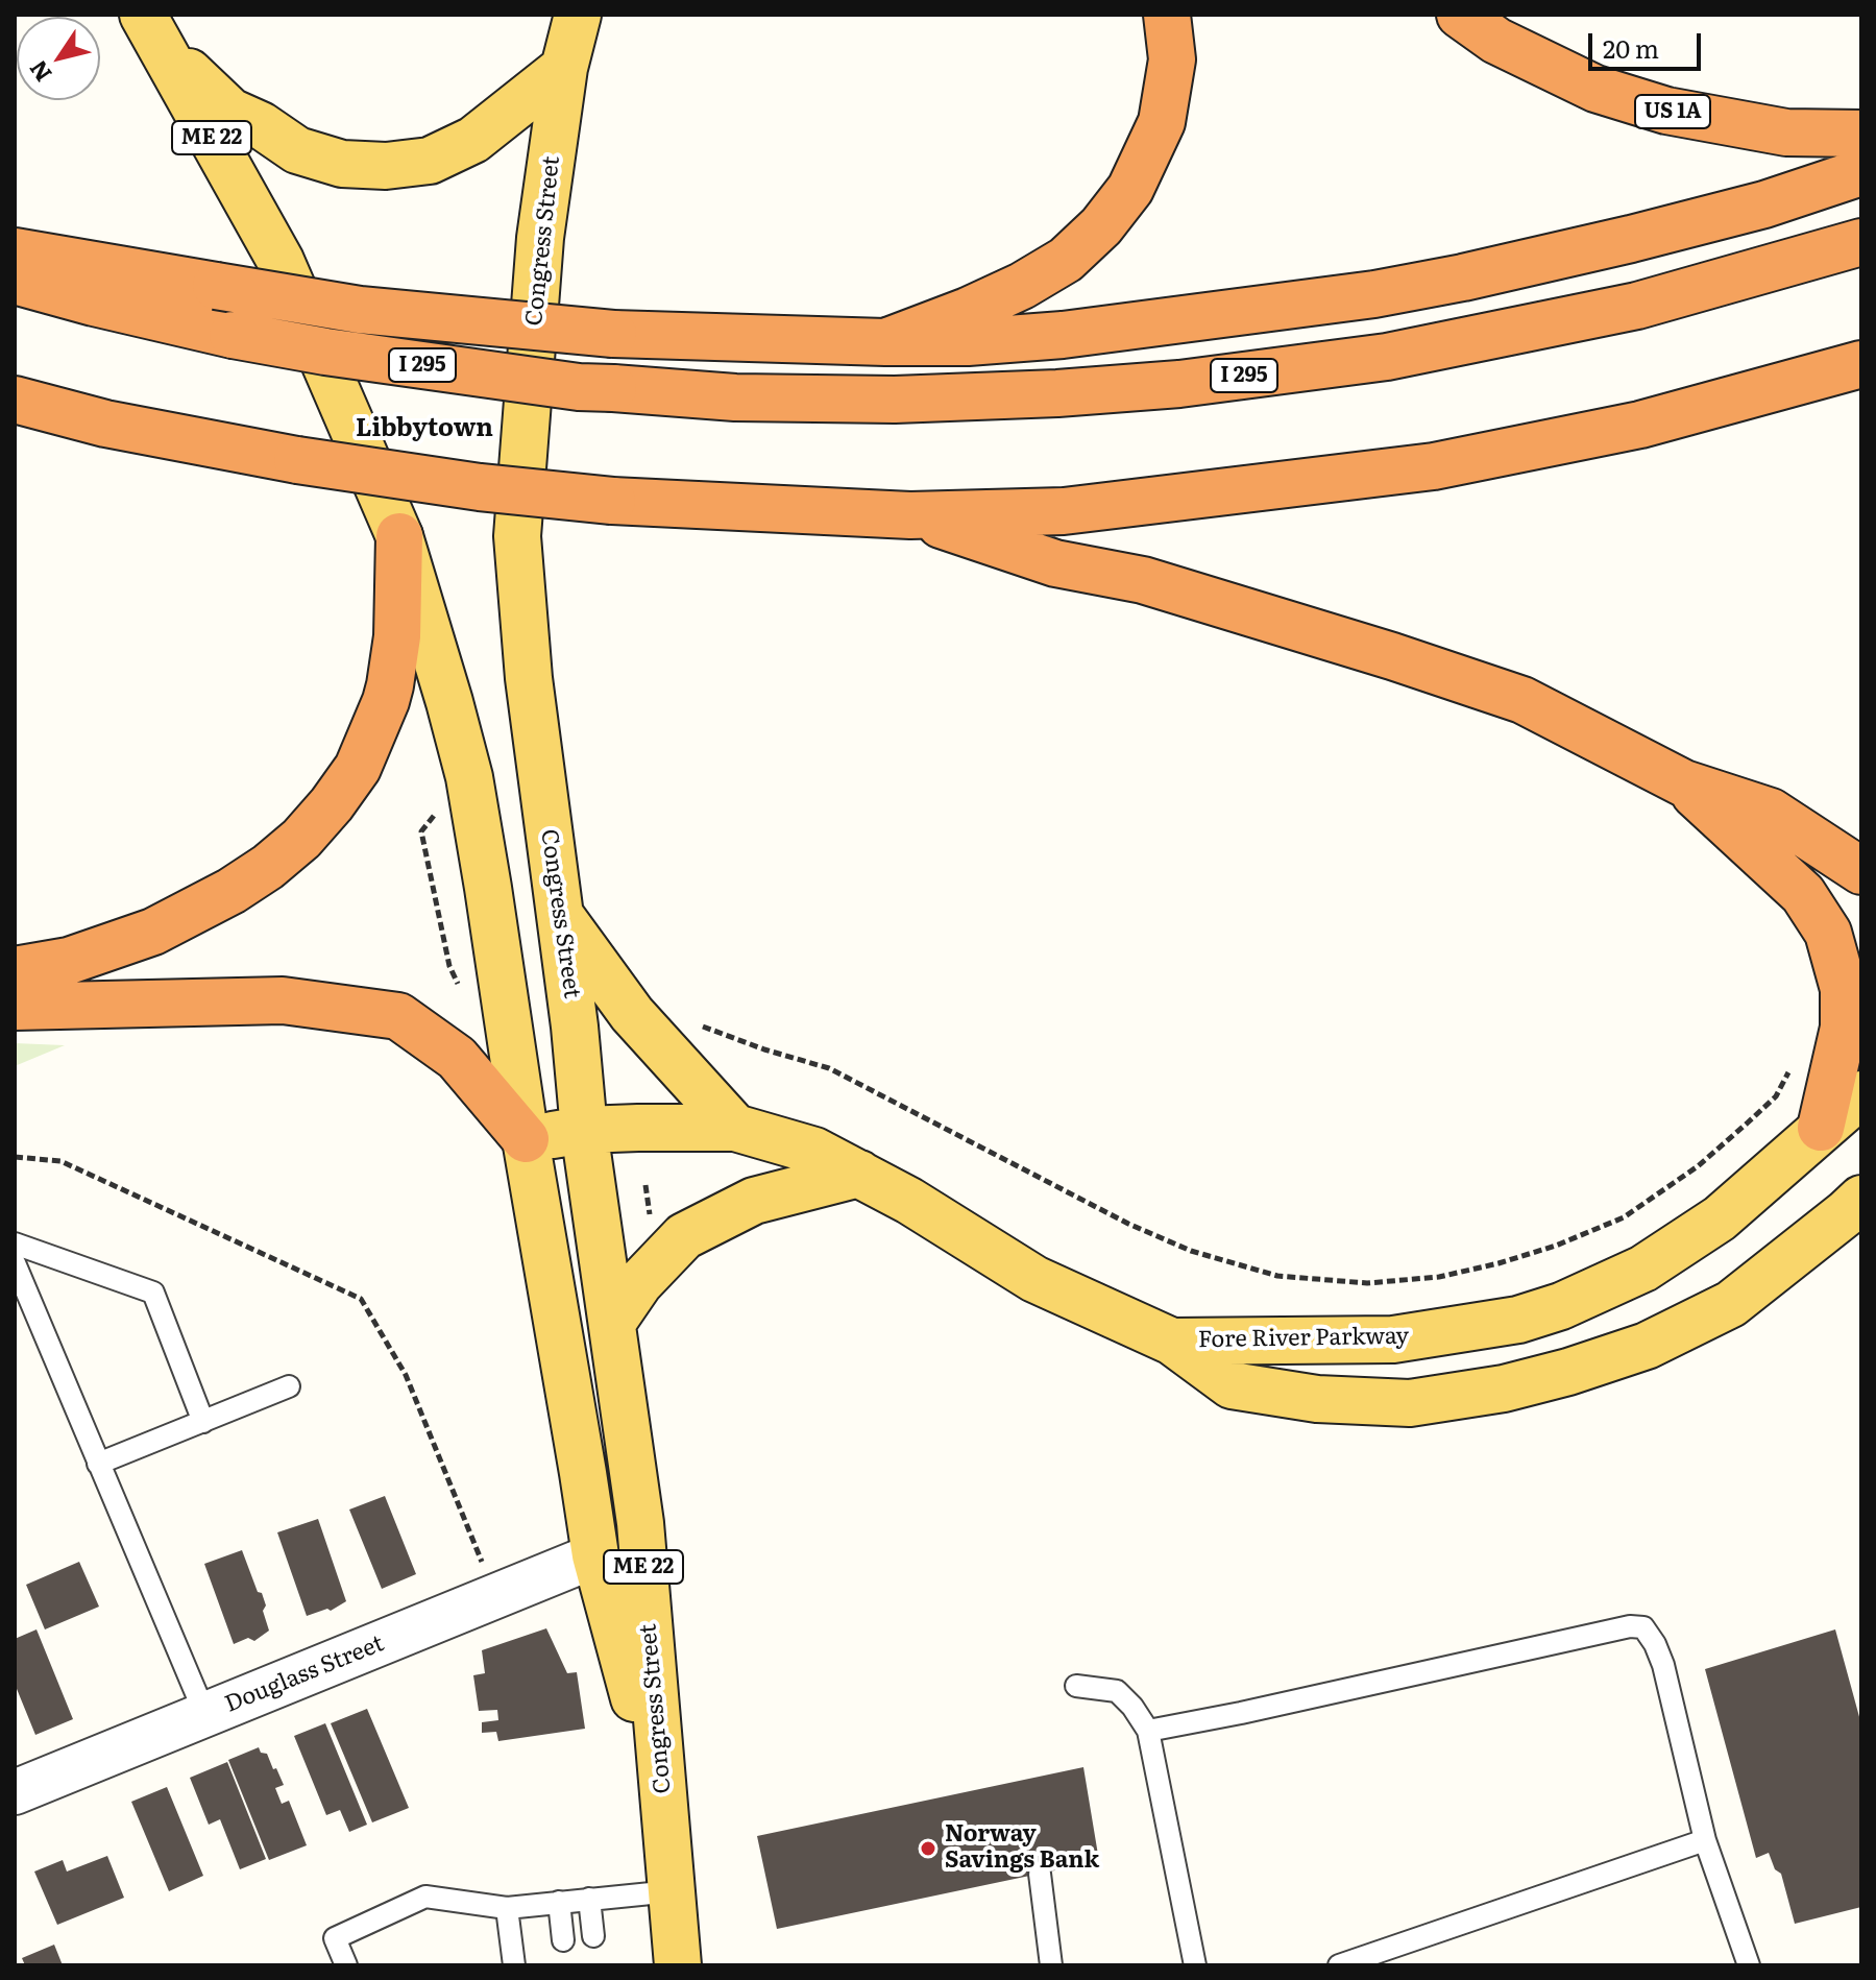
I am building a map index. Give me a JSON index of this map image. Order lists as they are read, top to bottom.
{
  "streets": {
    "highway": ["US 1A", "I 295"],
    "main road": ["ME 22", "Congress Street", "Fore River Parkway"],
    "street": ["Douglass Street"]
  },
  "crossings": [
    ["Congress Street", "Fore River Parkway"],
    ["Congress Street", "Douglass Street"]
  ],
  "districts": ["Libbytown"],
  "places": ["Norway Savings Bank"],
  "scale_bar": "20 m",
  "north": "bottom left"
}
